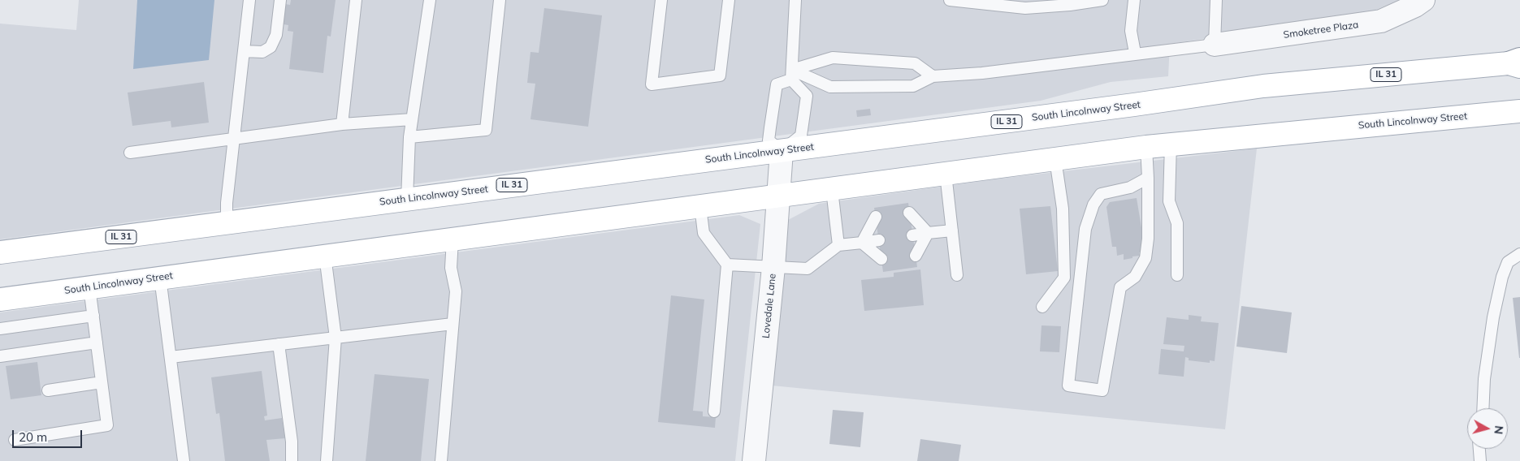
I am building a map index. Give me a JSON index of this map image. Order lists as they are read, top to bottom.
{
  "streets": {
    "main road": ["IL 31", "South Lincolnway Street"],
    "street": ["Smoketree Plaza", "Lovedale Lane"]
  },
  "crossings": [
    ["South Lincolnway Street", "Lovedale Lane"]
  ],
  "scale_bar": "20 m",
  "north": "right"
}
